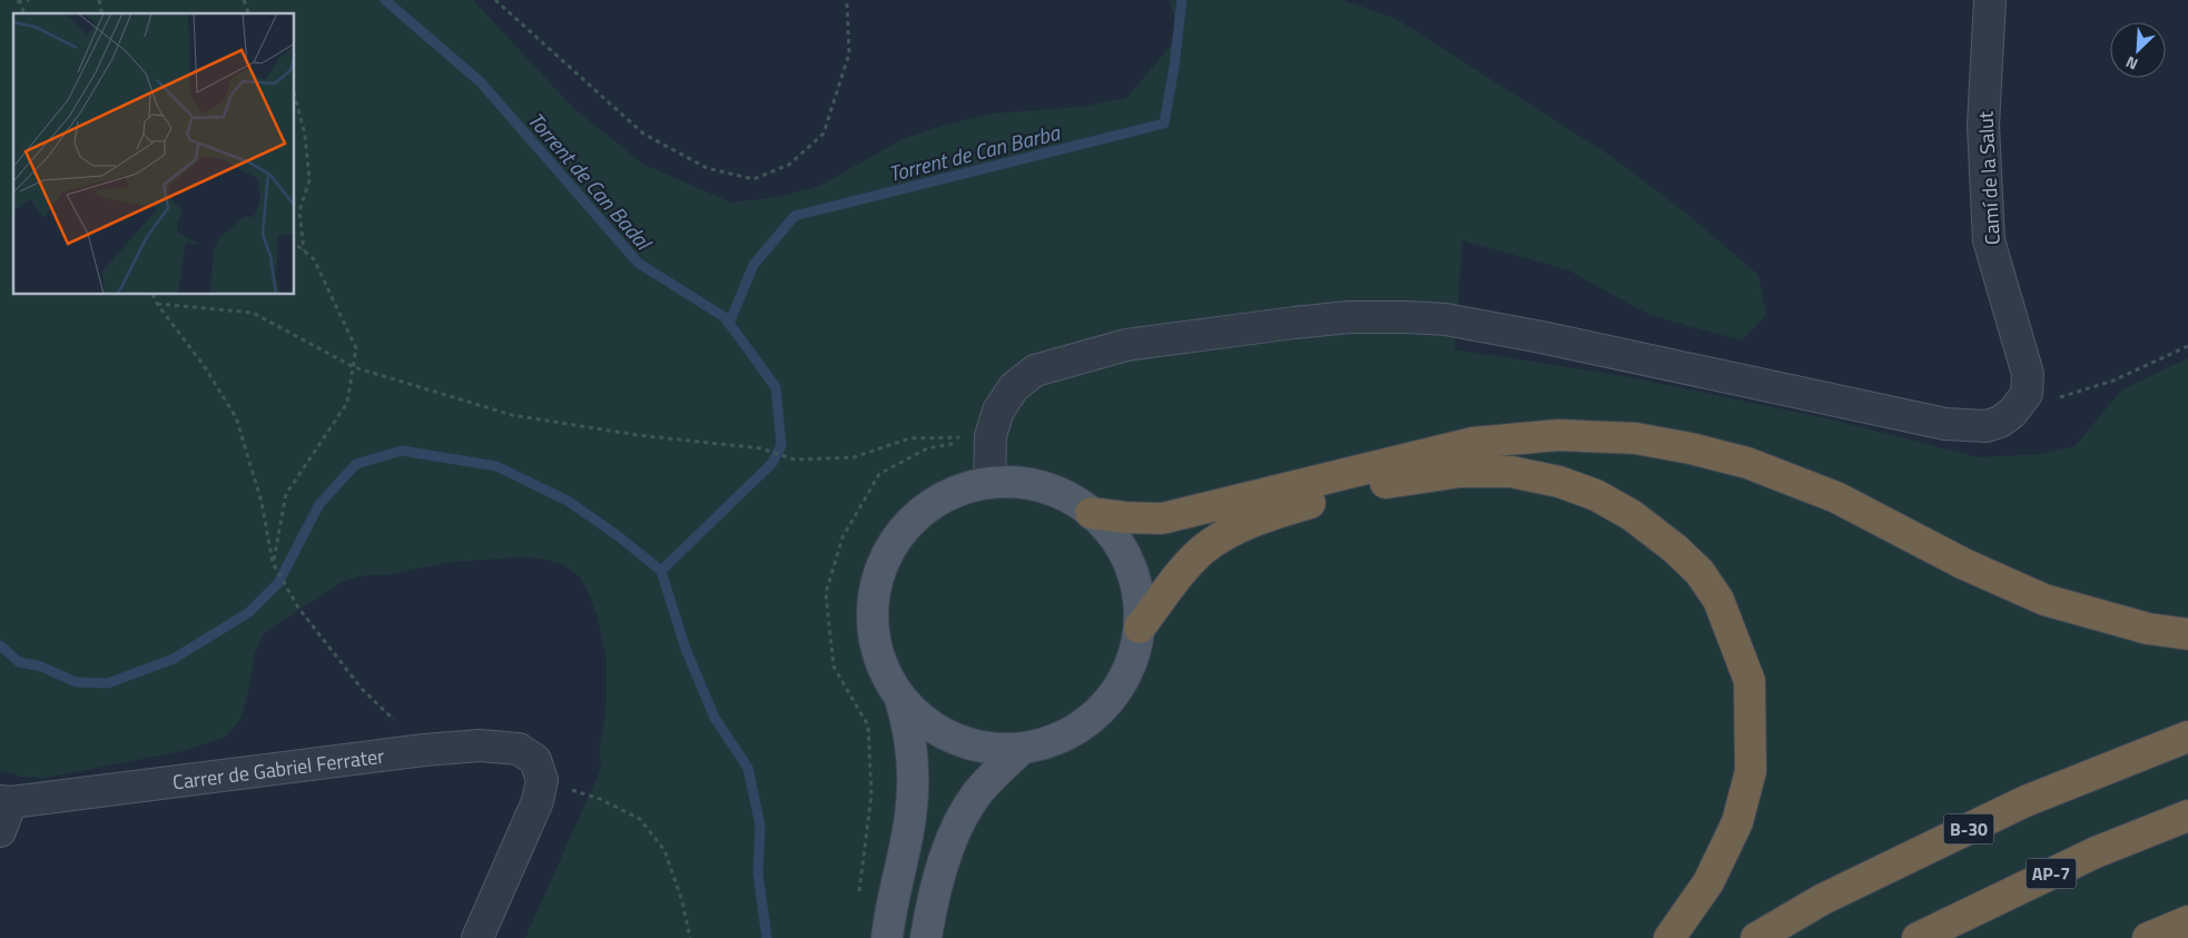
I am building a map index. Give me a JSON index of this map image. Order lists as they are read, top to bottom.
{
  "streets": {
    "highway": ["B-30", "AP-7"],
    "street": ["Camí de la Salut", "Carrer de Gabriel Ferrater"]
  },
  "water": ["Torrent de Can Barba", "Torrent de Can Badal"],
  "north": "bottom left"
}
